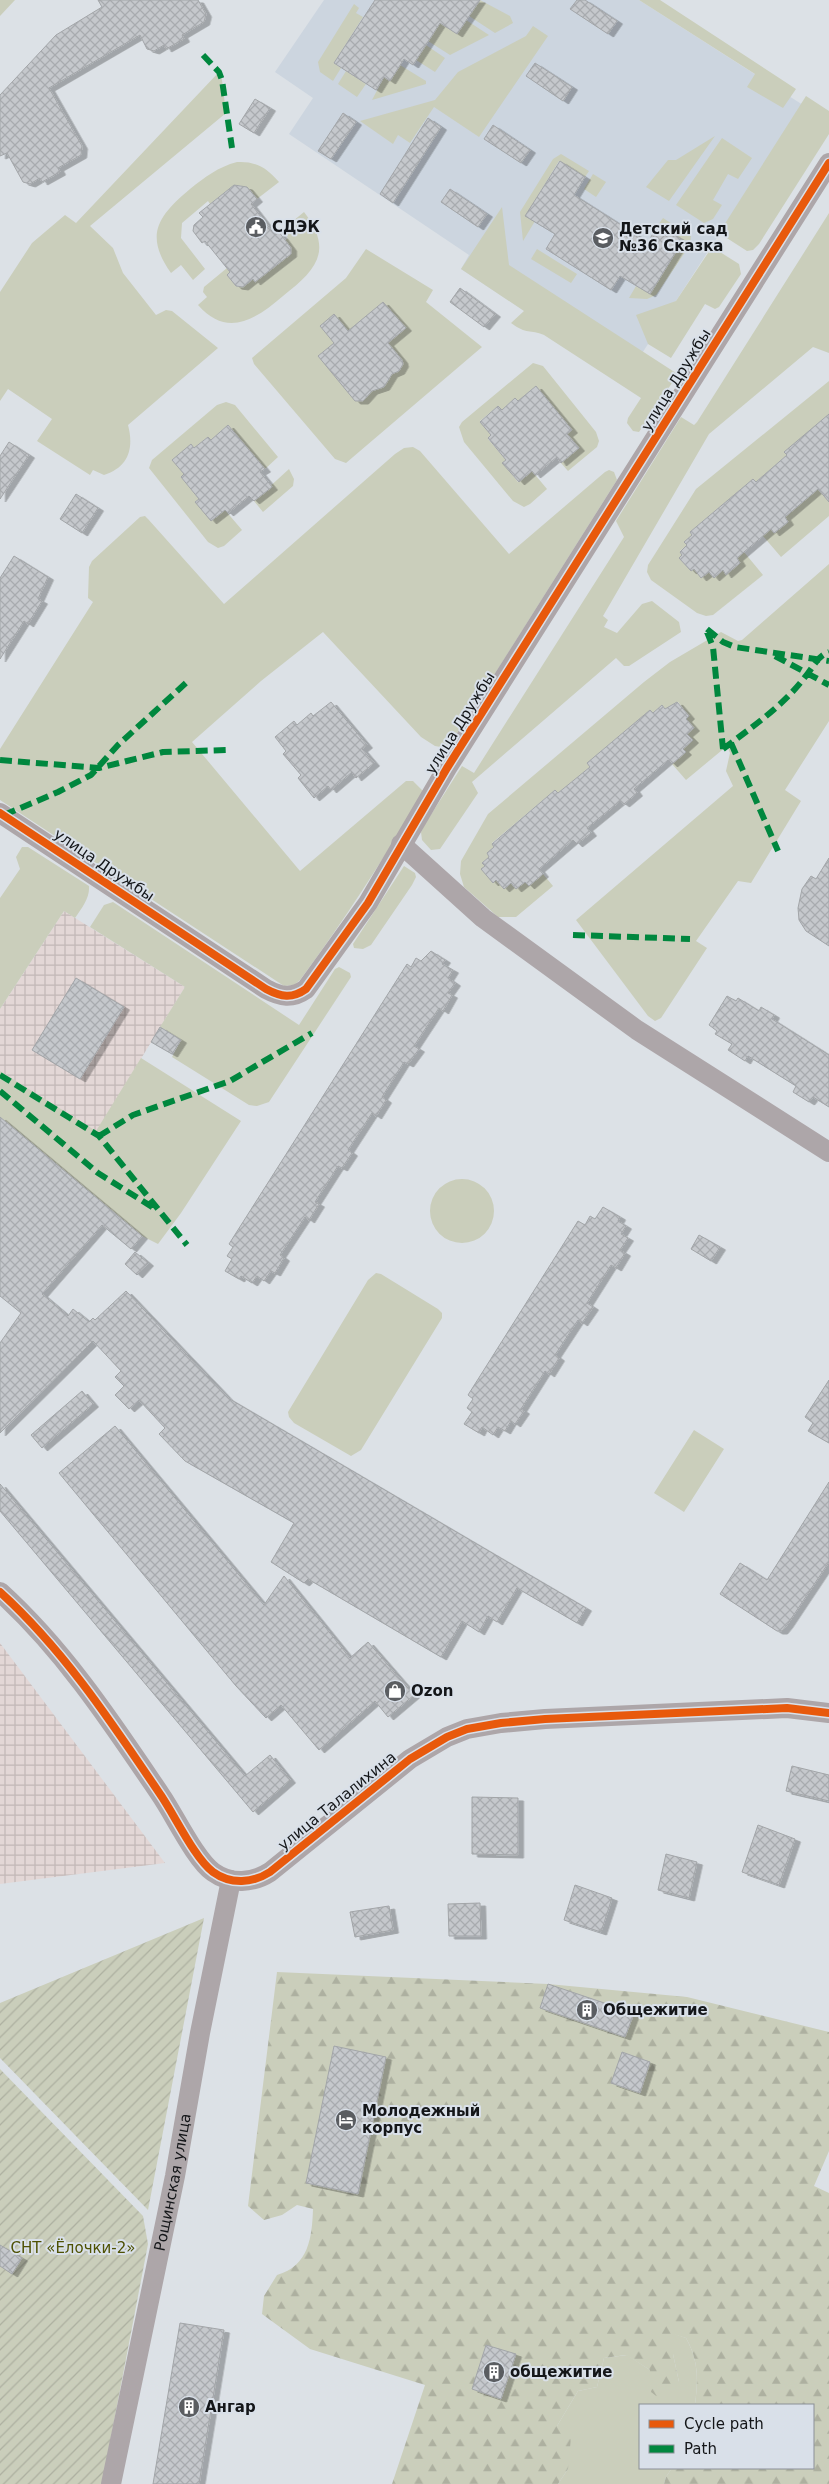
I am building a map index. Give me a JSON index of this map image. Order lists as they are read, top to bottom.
{
  "streets": {
    "street": ["улица Дружбы", "улица Талалихина", "Рощинская улица"]
  },
  "crossings": [
    ["улица Талалихина", "Рощинская улица"]
  ],
  "parks": ["СНТ «Ёлочки-2»"],
  "places": {
    "public building": ["СДЭК"],
    "school or university": ["Детский сад №36 Сказка"],
    "shop": ["Ozon"],
    "building": ["Общежитие", "общежитие", "Ангар"],
    "hotel": ["Молодежный корпус"]
  },
  "legend": ["Cycle path", "Path"]
}
